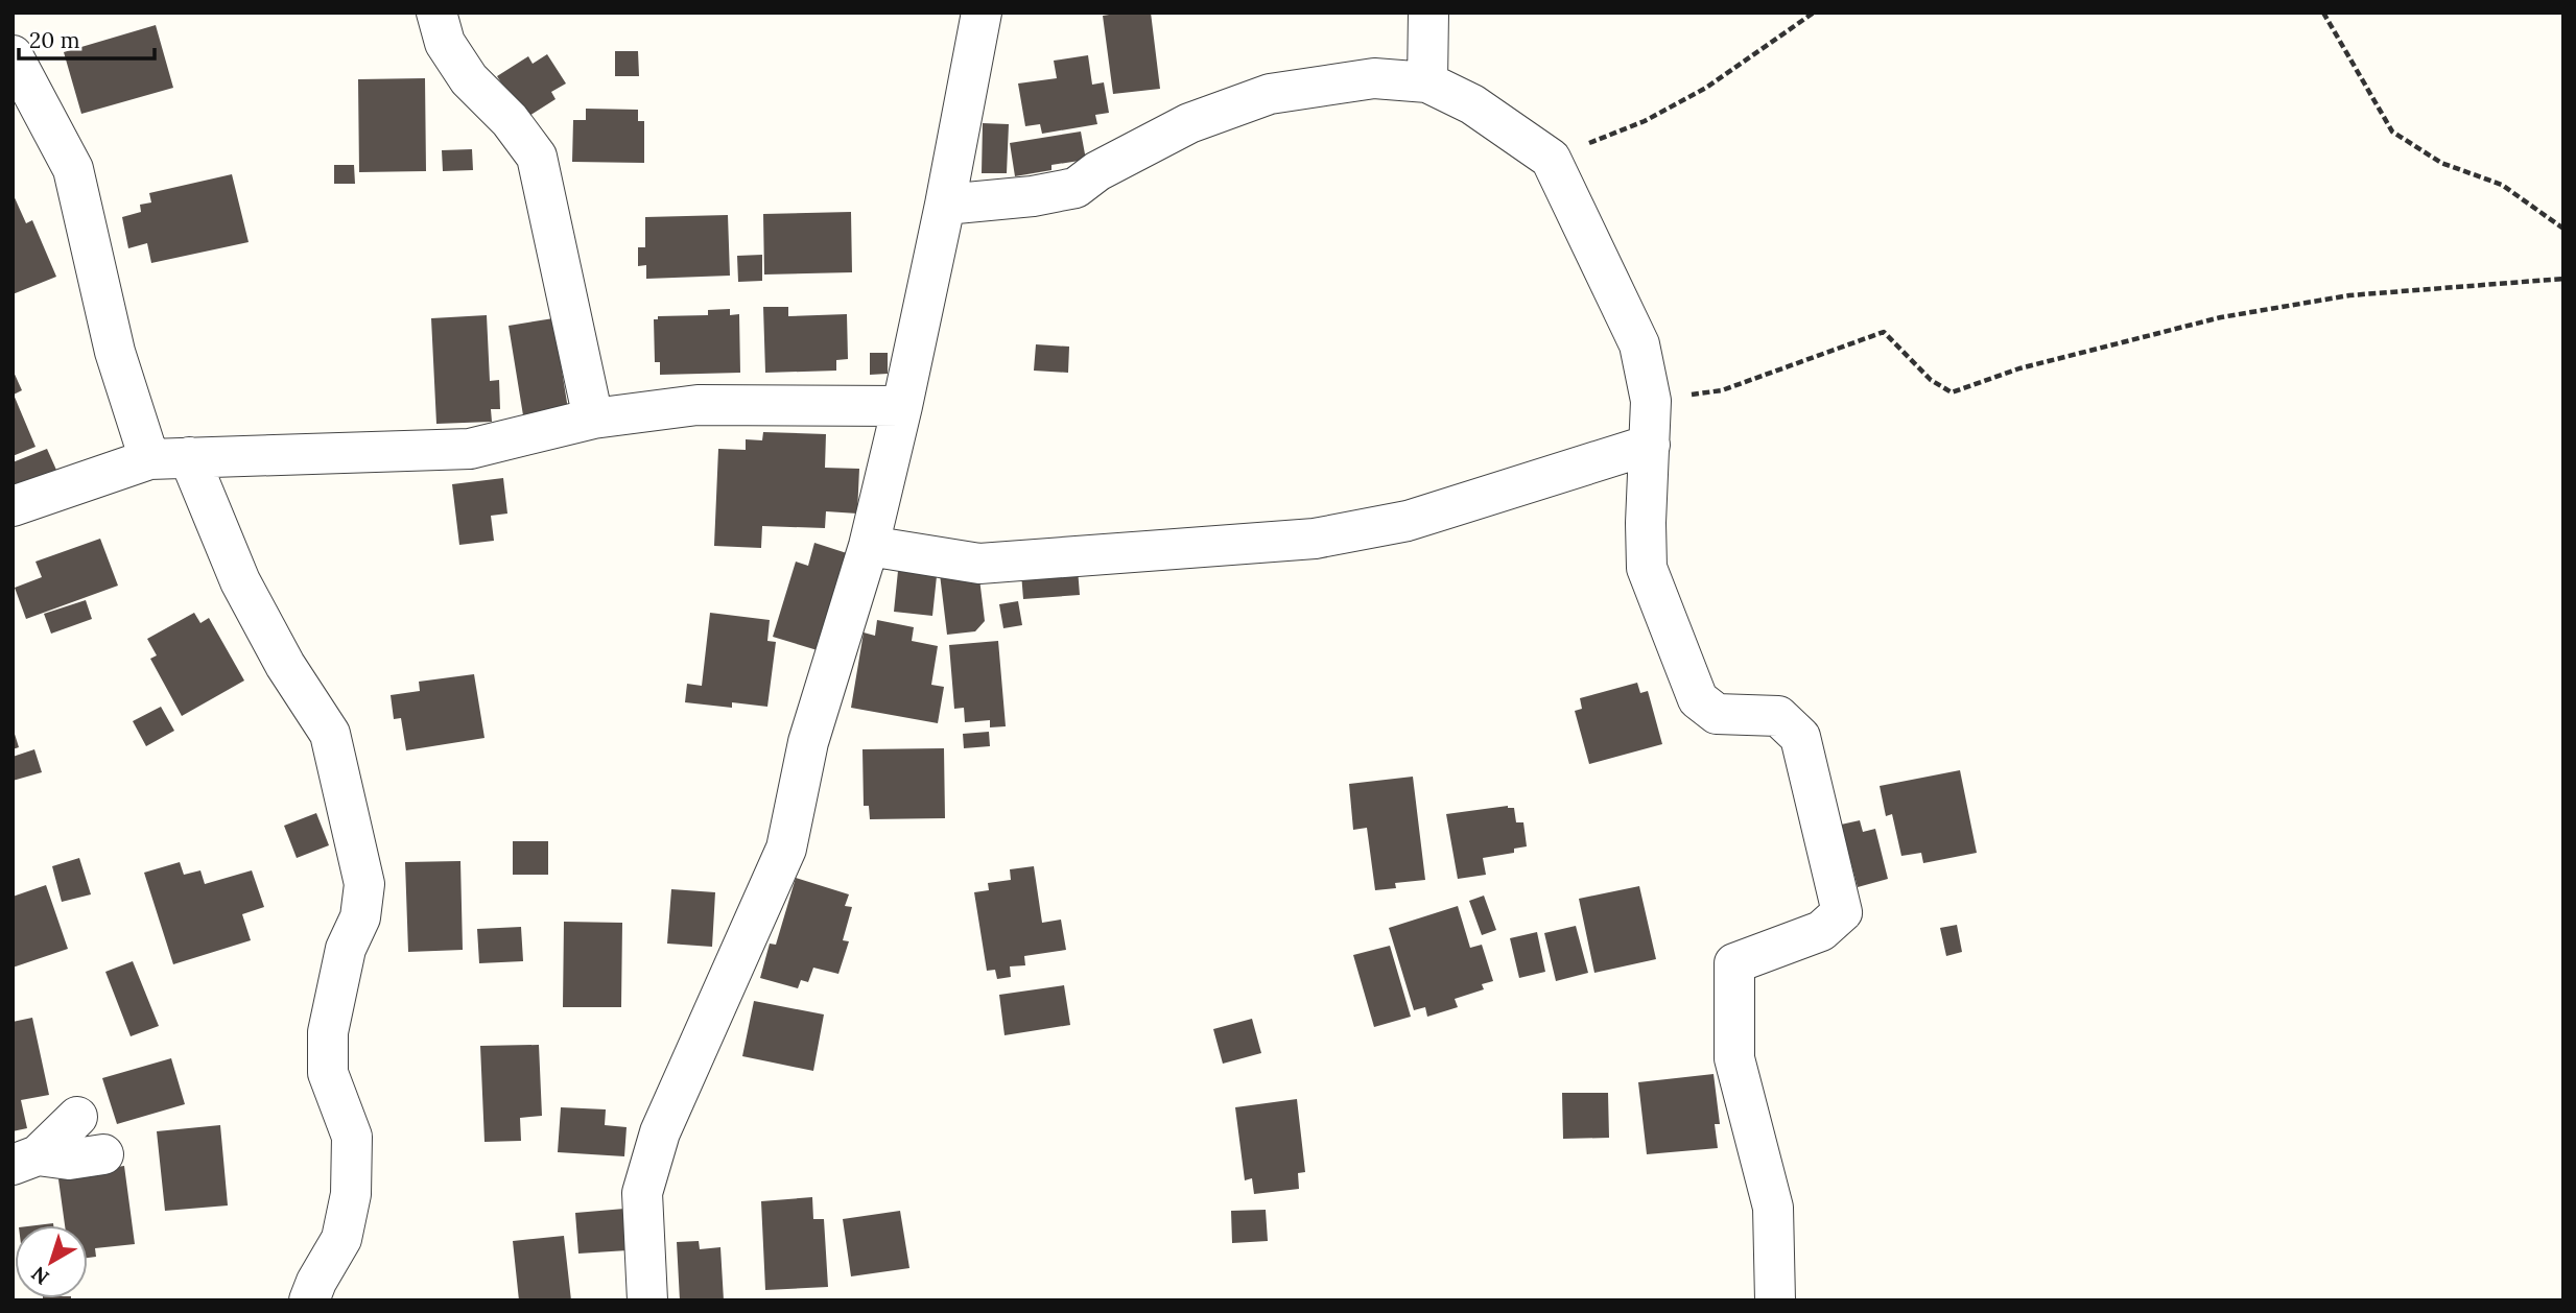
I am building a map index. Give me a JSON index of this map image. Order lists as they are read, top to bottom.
{
  "scale_bar": "20 m",
  "north": "bottom left"
}
